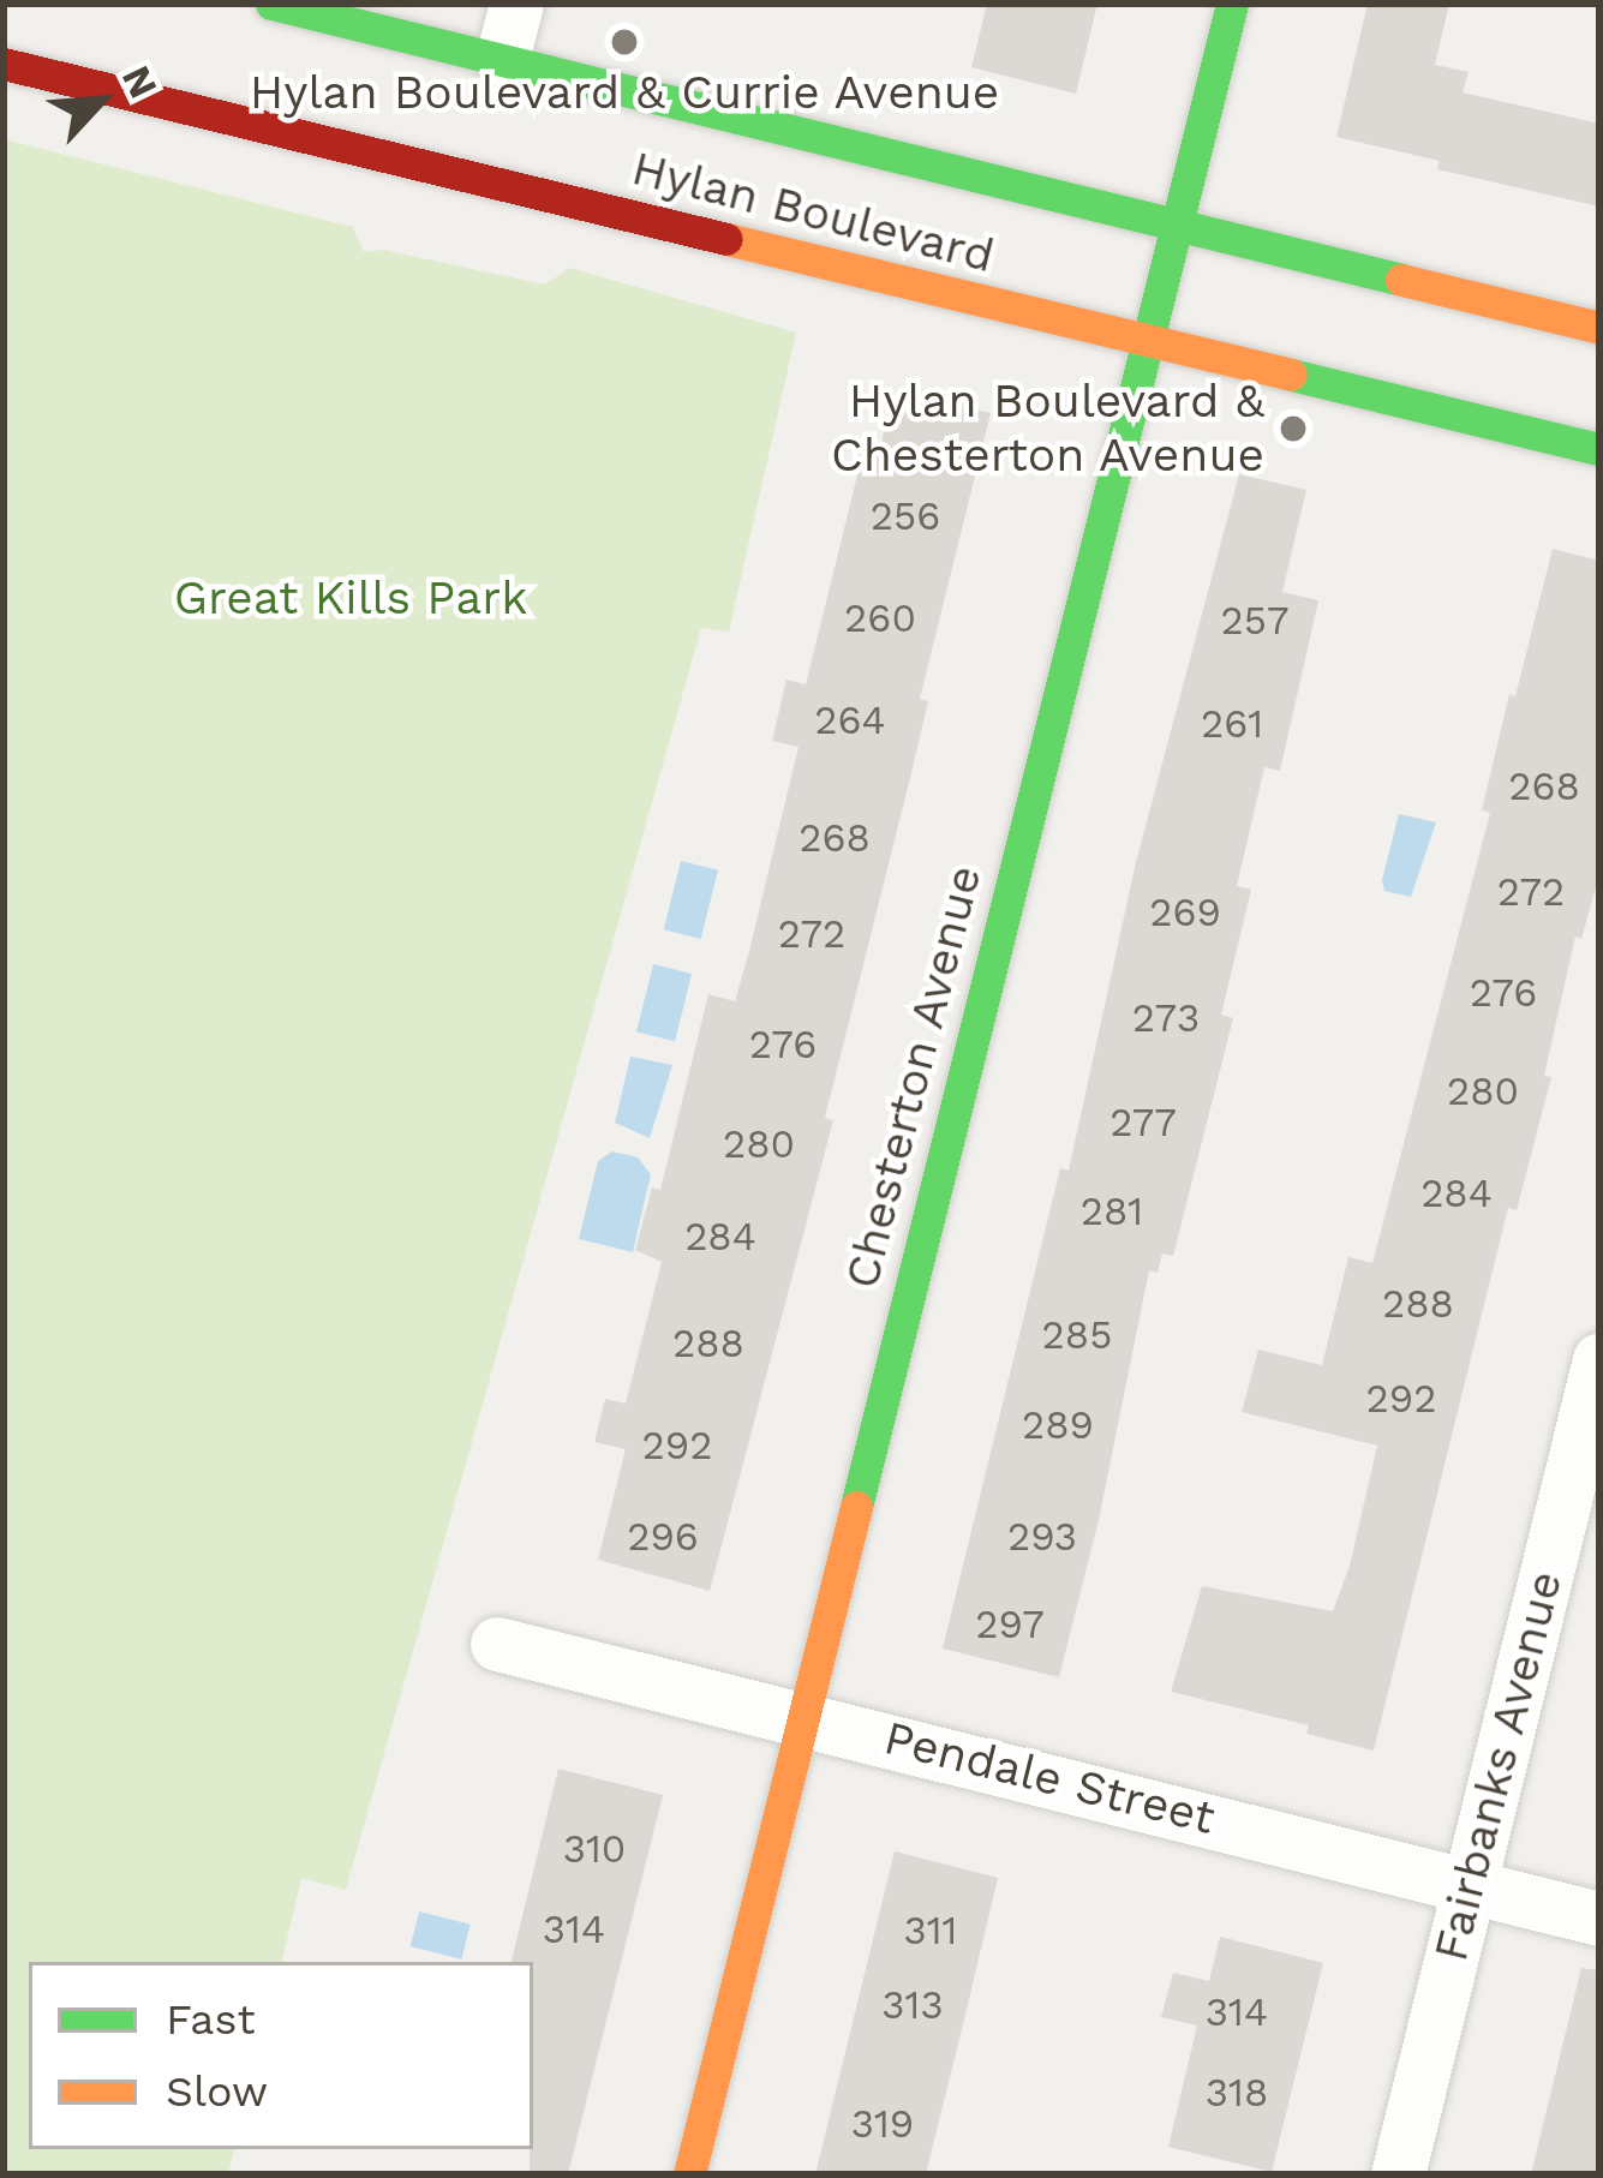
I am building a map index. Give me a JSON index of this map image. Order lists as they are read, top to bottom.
{
  "streets": {
    "main road": ["Hylan Boulevard", "Chesterton Avenue"],
    "street": ["Fairbanks Avenue", "Pendale Street"]
  },
  "crossings": [
    ["Hylan Boulevard", "Chesterton Avenue"],
    ["Chesterton Avenue", "Pendale Street"],
    ["Fairbanks Avenue", "Pendale Street"]
  ],
  "parks": ["Great Kills Park"],
  "places": ["Hylan Boulevard & Currie Avenue", "Hylan Boulevard & Chesterton Avenue"],
  "house_numbers": [
    "256",
    "260",
    "257",
    "264",
    "261",
    "268",
    "268",
    "272",
    "269",
    "272",
    "276",
    "273",
    "276",
    "280",
    "277",
    "280",
    "284",
    "281",
    "284",
    "288",
    "285",
    "288",
    "292",
    "289",
    "292",
    "296",
    "293",
    "297",
    "310",
    "314",
    "311",
    "313",
    "314",
    "318",
    "319"
  ],
  "legend": ["Fast", "Slow"],
  "north": "top right"
}
